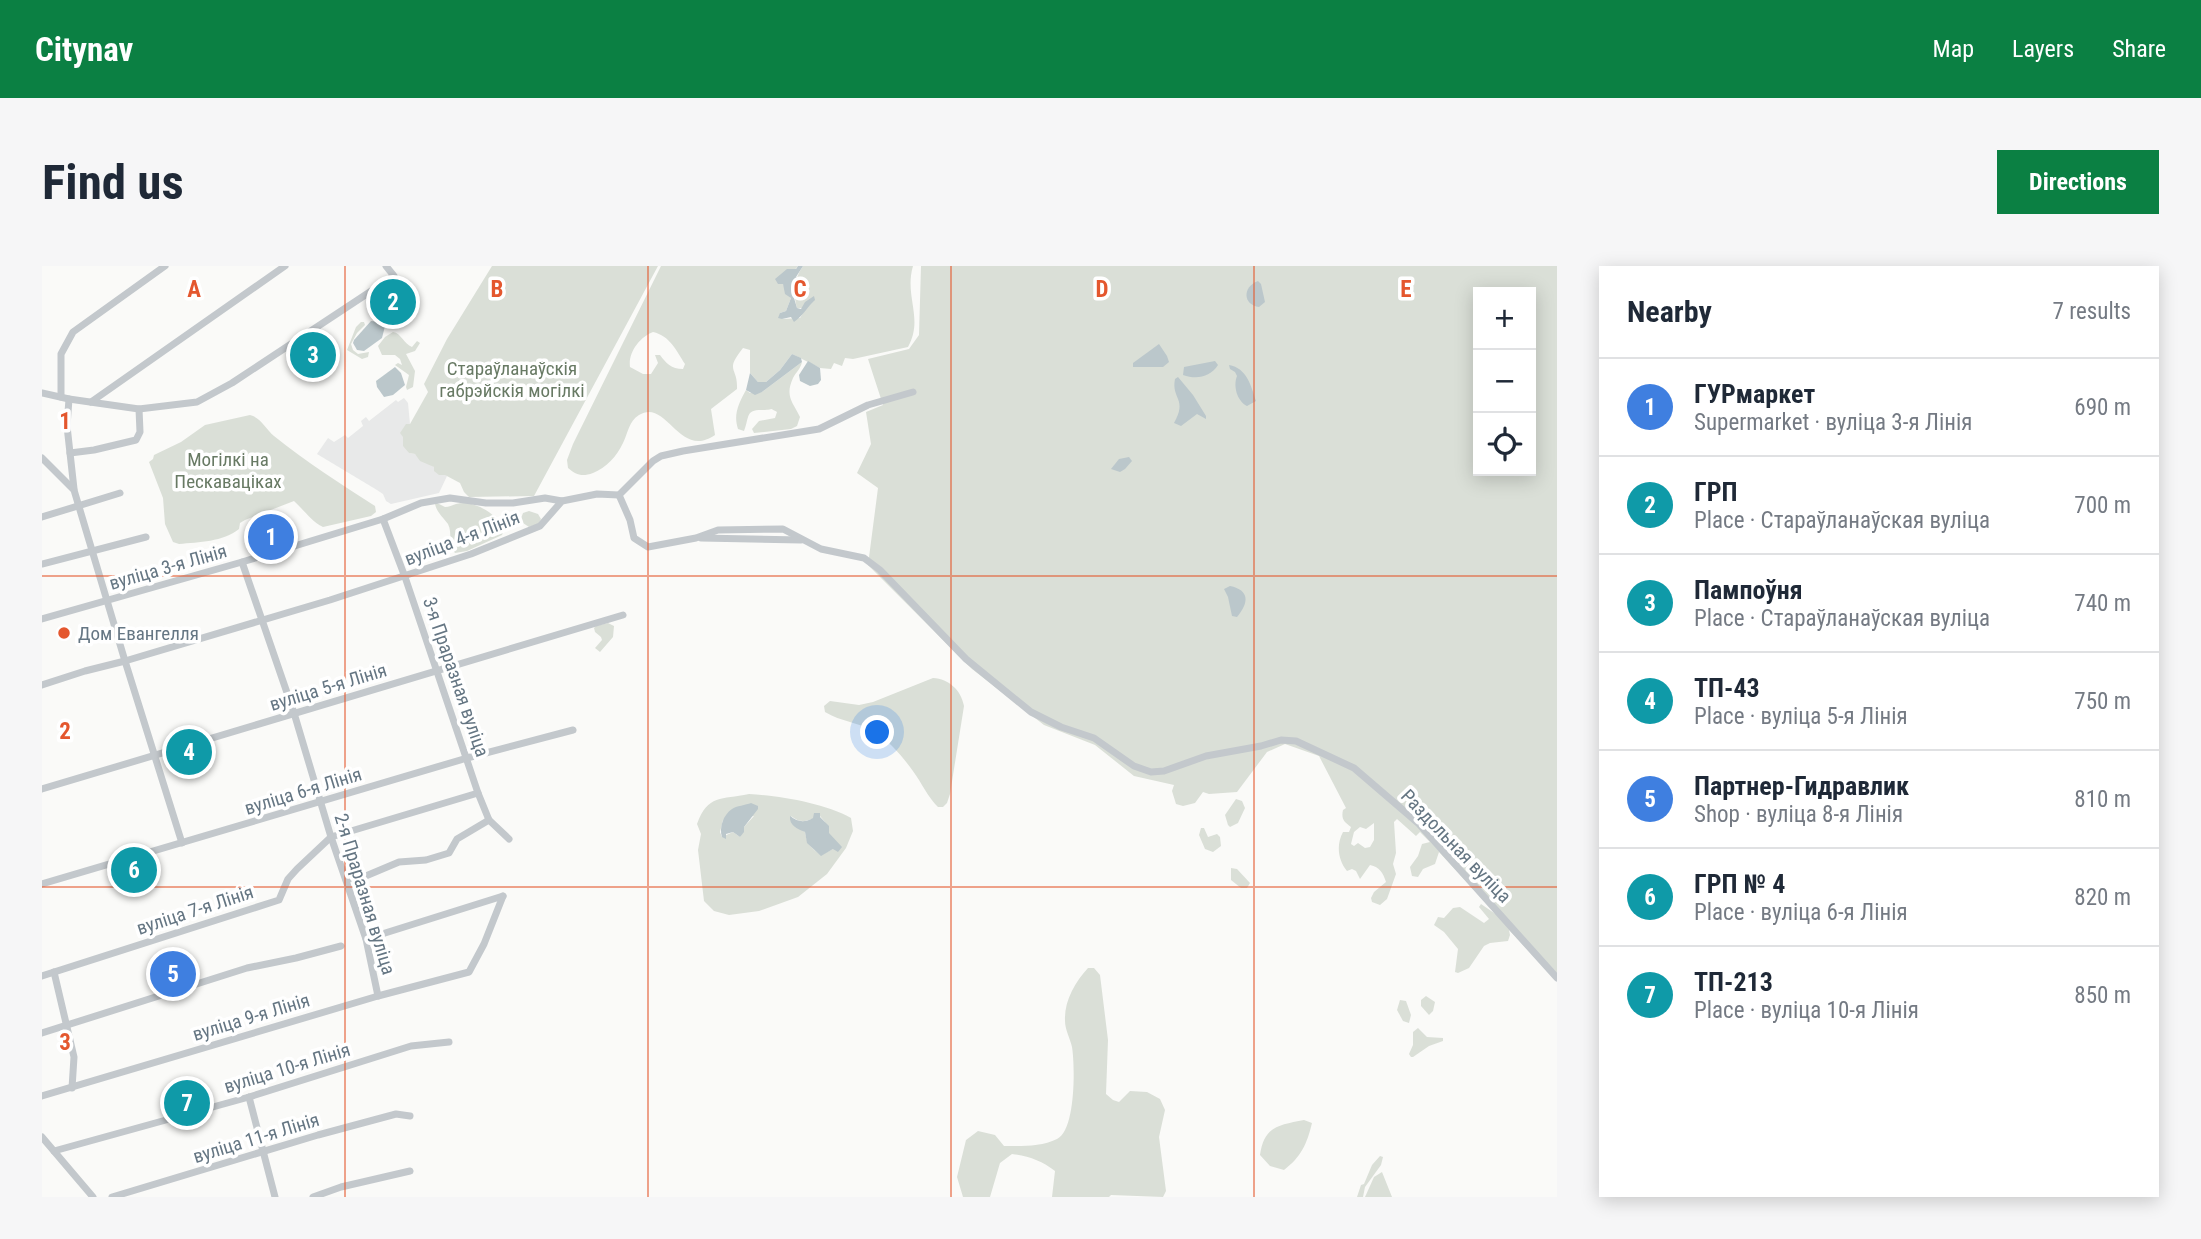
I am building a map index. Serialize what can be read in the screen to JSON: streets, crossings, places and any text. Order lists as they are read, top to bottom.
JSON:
{
  "streets": {
    "street": [
      "вуліца 4-я Лінія",
      "вуліца 3-я Лінія",
      "3-я Праразная вуліца",
      "вуліца 5-я Лінія",
      "вуліца 6-я Лінія",
      "Раздольная вуліца",
      "2-я Праразная вуліца",
      "вуліца 7-я Лінія",
      "вуліца 9-я Лінія",
      "вуліца 10-я Лінія",
      "вуліца 11-я Лінія"
    ]
  },
  "crossings": [
    ["вуліца 4-я Лінія", "вуліца 3-я Лінія"],
    ["вуліца 4-я Лінія", "3-я Праразная вуліца"],
    ["вуліца 4-я Лінія", "2-я Праразная вуліца"],
    ["вуліца 3-я Лінія", "3-я Праразная вуліца"],
    ["вуліца 3-я Лінія", "2-я Праразная вуліца"],
    ["3-я Праразная вуліца", "вуліца 5-я Лінія"],
    ["3-я Праразная вуліца", "вуліца 6-я Лінія"],
    ["вуліца 5-я Лінія", "2-я Праразная вуліца"],
    ["вуліца 6-я Лінія", "2-я Праразная вуліца"],
    ["2-я Праразная вуліца", "вуліца 7-я Лінія"],
    ["2-я Праразная вуліца", "вуліца 9-я Лінія"]
  ],
  "parks": ["Стараўланаўскія габрэйскія могілкі", "Могілкі на Пескаваціках"],
  "places": ["Дом Евангелля"],
  "page": {
    "header": "Citynav",
    "nav": ["Map", "Layers", "Share"],
    "buttons": "Directions",
    "title": "Find us",
    "heading": ["Nearby", "7 results"],
    "pins": [
      "2",
      "3",
      "1",
      "4",
      "6",
      "5",
      "7"
    ],
    "map_buttons": ["+", "−"],
    "list": [
      {
        "mark": "1",
        "name": "ГУРмаркет",
        "note": "Supermarket · вуліца 3-я Лінія",
        "value": "690 m"
      },
      {
        "mark": "2",
        "name": "ГРП",
        "note": "Place · Стараўланаўская вуліца",
        "value": "700 m"
      },
      {
        "mark": "3",
        "name": "Пампоўня",
        "note": "Place · Стараўланаўская вуліца",
        "value": "740 m"
      },
      {
        "mark": "4",
        "name": "ТП-43",
        "note": "Place · вуліца 5-я Лінія",
        "value": "750 m"
      },
      {
        "mark": "5",
        "name": "Партнер-Гидравлик",
        "note": "Shop · вуліца 8-я Лінія",
        "value": "810 m"
      },
      {
        "mark": "6",
        "name": "ГРП № 4",
        "note": "Place · вуліца 6-я Лінія",
        "value": "820 m"
      },
      {
        "mark": "7",
        "name": "ТП-213",
        "note": "Place · вуліца 10-я Лінія",
        "value": "850 m"
      }
    ]
  },
  "grid": {
    "columns": [
      "A",
      "B",
      "C",
      "D",
      "E"
    ],
    "rows": ["1", "2", "3"]
  }
}
